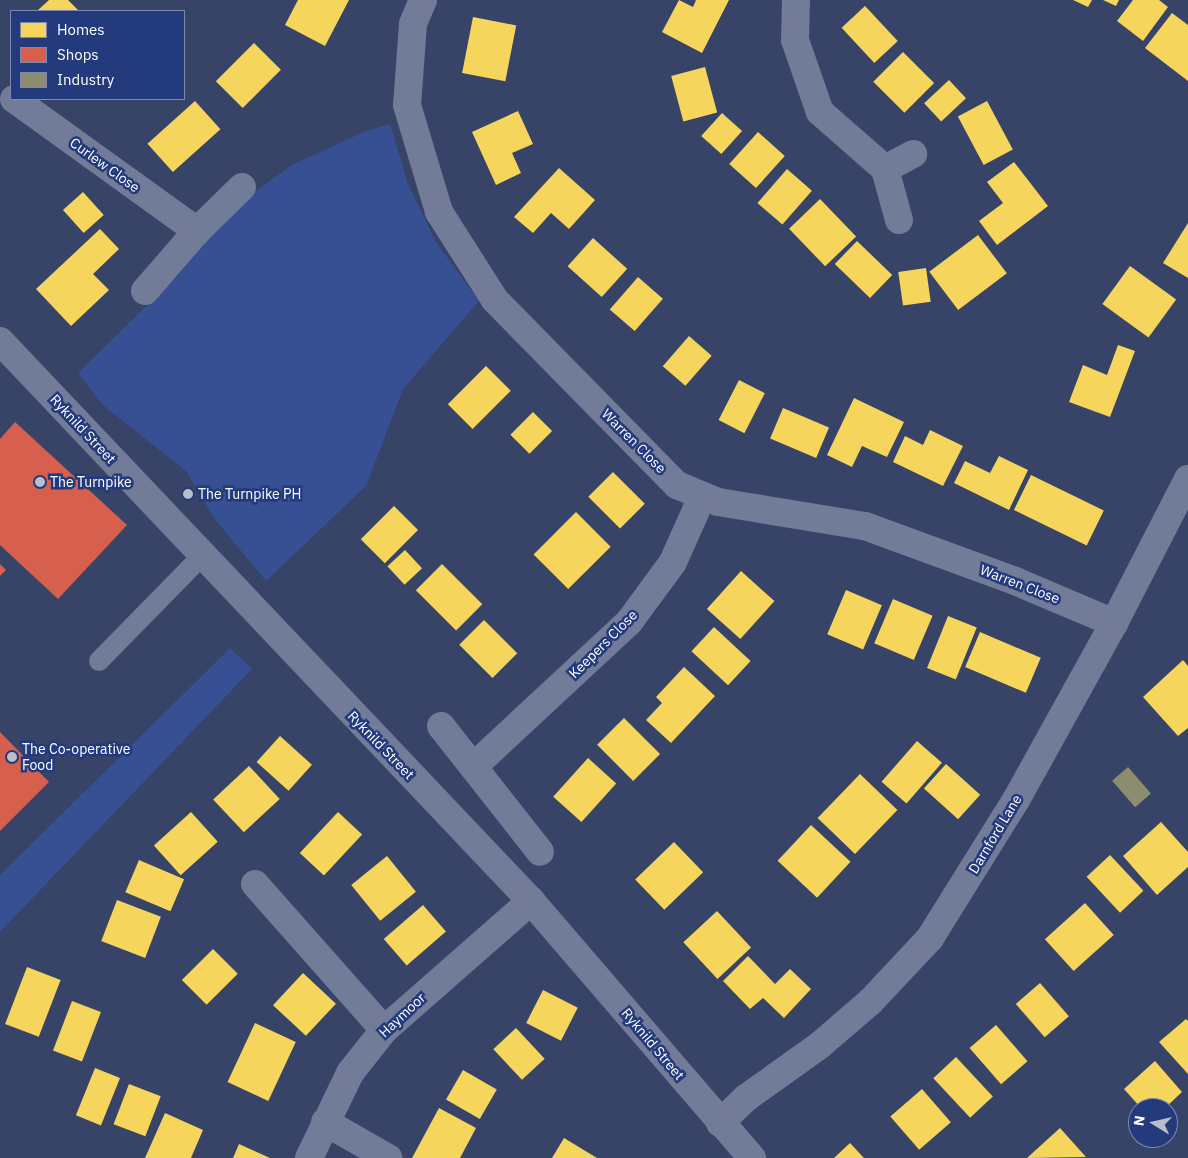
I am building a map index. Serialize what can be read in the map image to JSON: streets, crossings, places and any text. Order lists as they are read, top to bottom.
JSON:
{
  "streets": {
    "street": [
      "Curlew Close",
      "Ryknild Street",
      "Warren Close",
      "Keepers Close",
      "Darnford Lane",
      "Haymoor"
    ]
  },
  "crossings": [
    ["Ryknild Street", "Darnford Lane"],
    ["Ryknild Street", "Haymoor"],
    ["Warren Close", "Keepers Close"],
    ["Warren Close", "Darnford Lane"]
  ],
  "places": ["The Turnpike", "The Turnpike PH", "The Co-operative Food"],
  "legend": ["Homes", "Shops", "Industry"],
  "north": "left"
}
